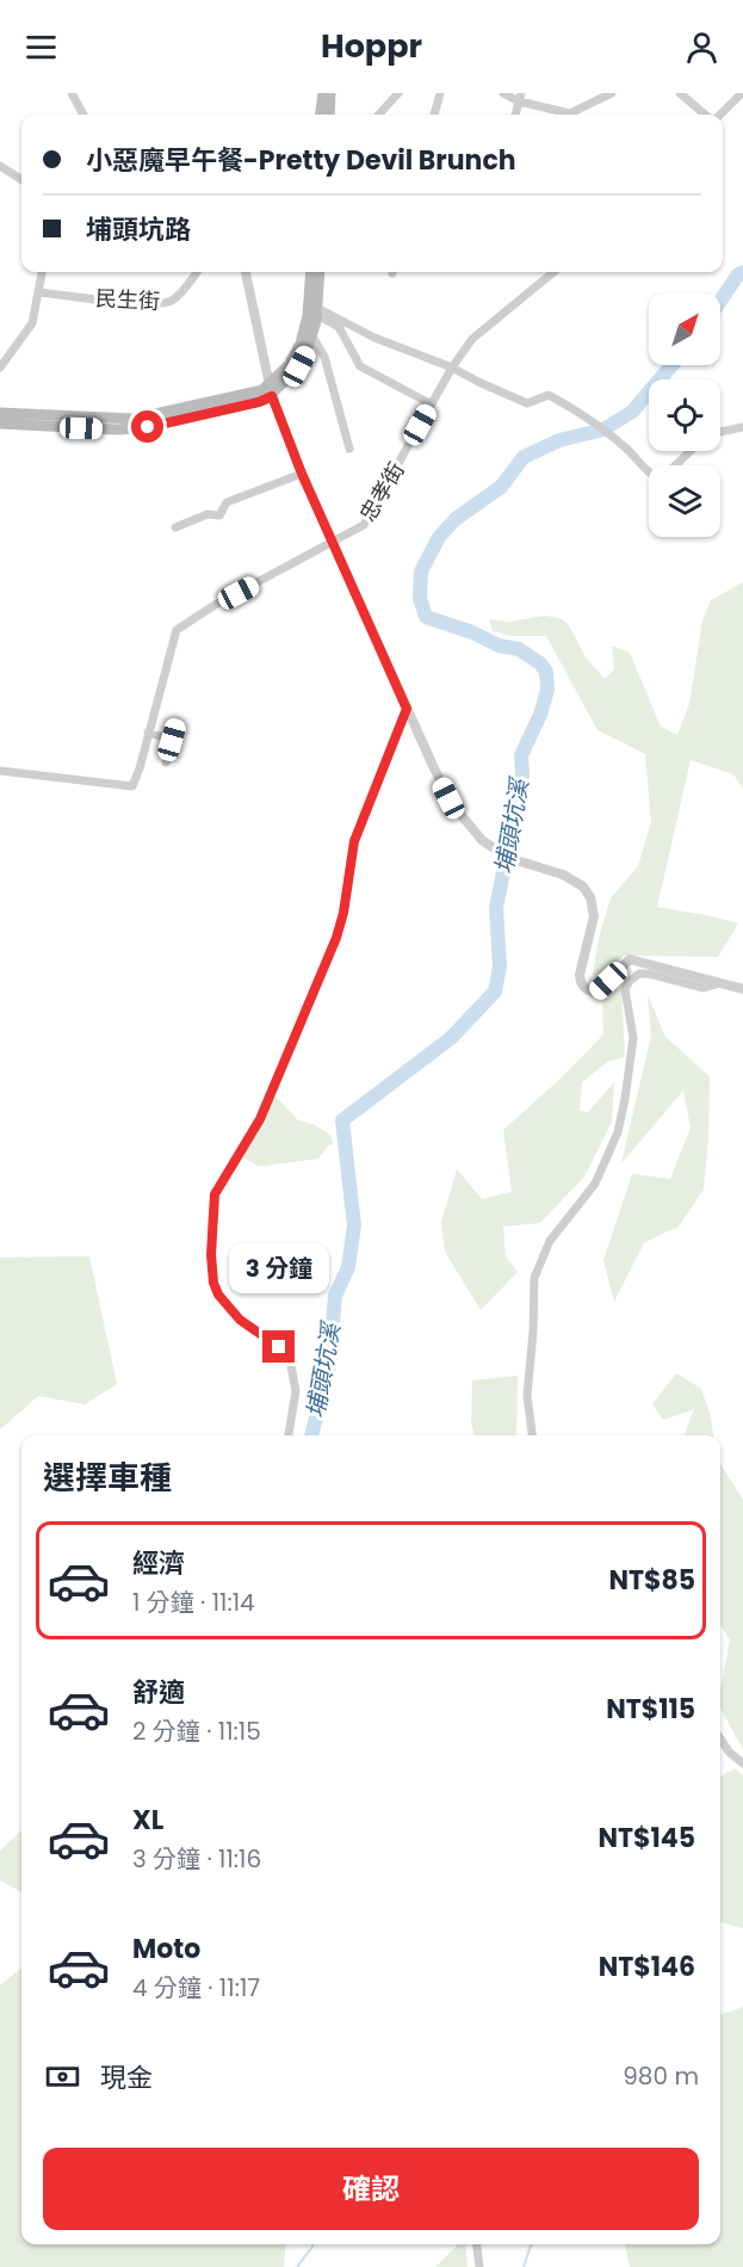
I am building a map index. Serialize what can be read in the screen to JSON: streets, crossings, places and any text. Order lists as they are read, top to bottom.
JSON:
{
  "streets": {
    "street": ["民生街", "忠孝街"]
  },
  "water": ["埔頭坑溪"],
  "north": "top right",
  "page": {
    "header": "Hoppr",
    "banner": ["小惡魔早午餐-Pretty Devil Brunch", "埔頭坑路"],
    "bubble": "3 分鐘",
    "heading": "選擇車種",
    "list": [
      {
        "name": "經濟",
        "note": "1 分鐘 · 11:14",
        "value": "NT$85"
      },
      {
        "name": "舒適",
        "note": "2 分鐘 · 11:15",
        "value": "NT$115"
      },
      {
        "name": "XL",
        "note": "3 分鐘 · 11:16",
        "value": "NT$145"
      },
      {
        "name": "Moto",
        "note": "4 分鐘 · 11:17",
        "value": "NT$146"
      }
    ],
    "pay": ["現金", "980 m"],
    "buttons": "確認"
  }
}
